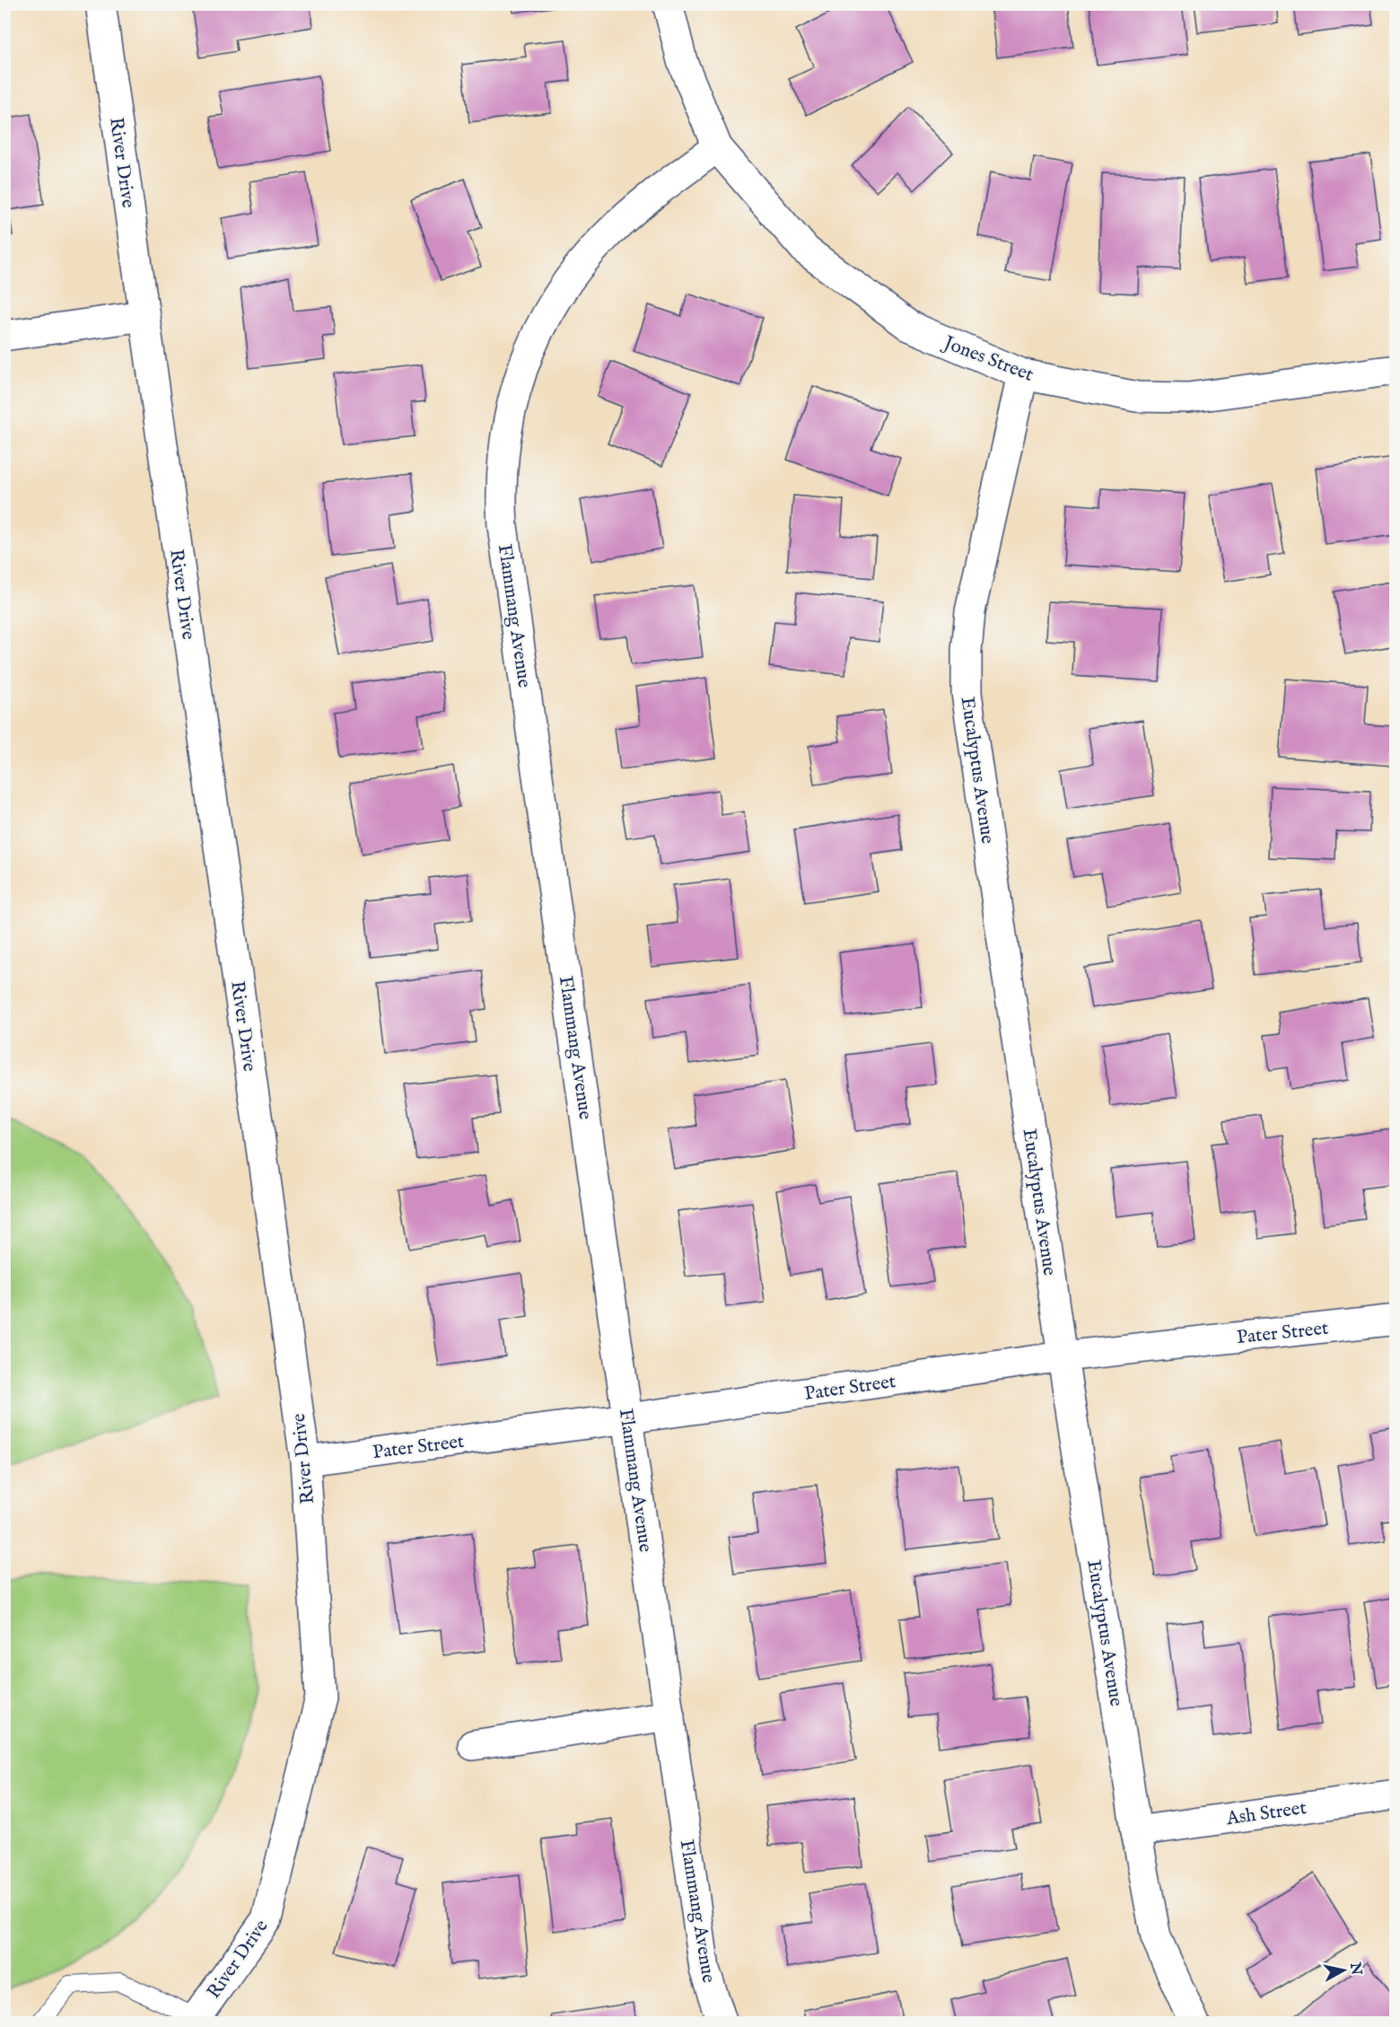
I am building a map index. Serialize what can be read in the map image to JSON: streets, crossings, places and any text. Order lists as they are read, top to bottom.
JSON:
{
  "streets": {
    "street": [
      "River Drive",
      "Jones Street",
      "Flammang Avenue",
      "Eucalyptus Avenue",
      "Pater Street",
      "Ash Street"
    ]
  },
  "crossings": [
    ["River Drive", "Pater Street"],
    ["Jones Street", "Flammang Avenue"],
    ["Jones Street", "Eucalyptus Avenue"],
    ["Flammang Avenue", "Pater Street"],
    ["Eucalyptus Avenue", "Pater Street"],
    ["Eucalyptus Avenue", "Ash Street"]
  ],
  "north": "right"
}
